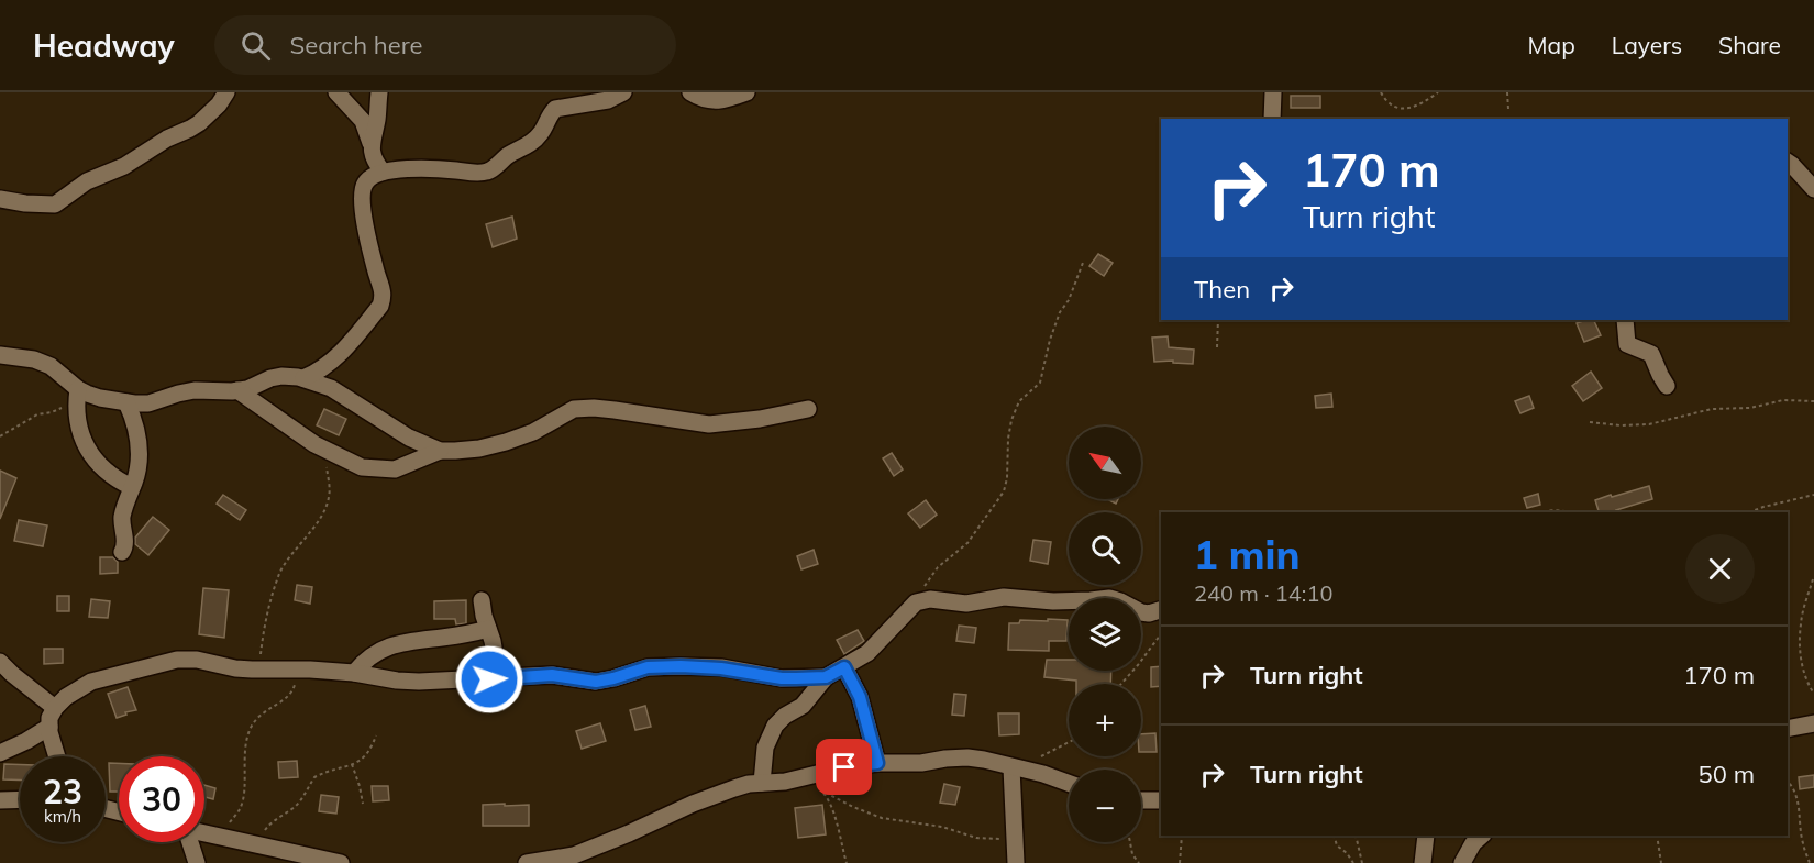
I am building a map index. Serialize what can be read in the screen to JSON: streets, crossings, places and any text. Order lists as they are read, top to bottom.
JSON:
{
  "north": "top left",
  "page": {
    "header": "Headway",
    "search": "Search here",
    "nav": ["Map", "Layers", "Share"],
    "turn": ["170 m", "Turn right"],
    "then": "Then",
    "map_buttons": ["+", "−"],
    "heading": ["1 min", "240 m · 14:10"],
    "list": [
      {
        "name": "Turn right",
        "value": "170 m"
      },
      {
        "name": "Turn right",
        "value": "50 m"
      }
    ],
    "speed": "23 km/h",
    "limit": "30"
  }
}
